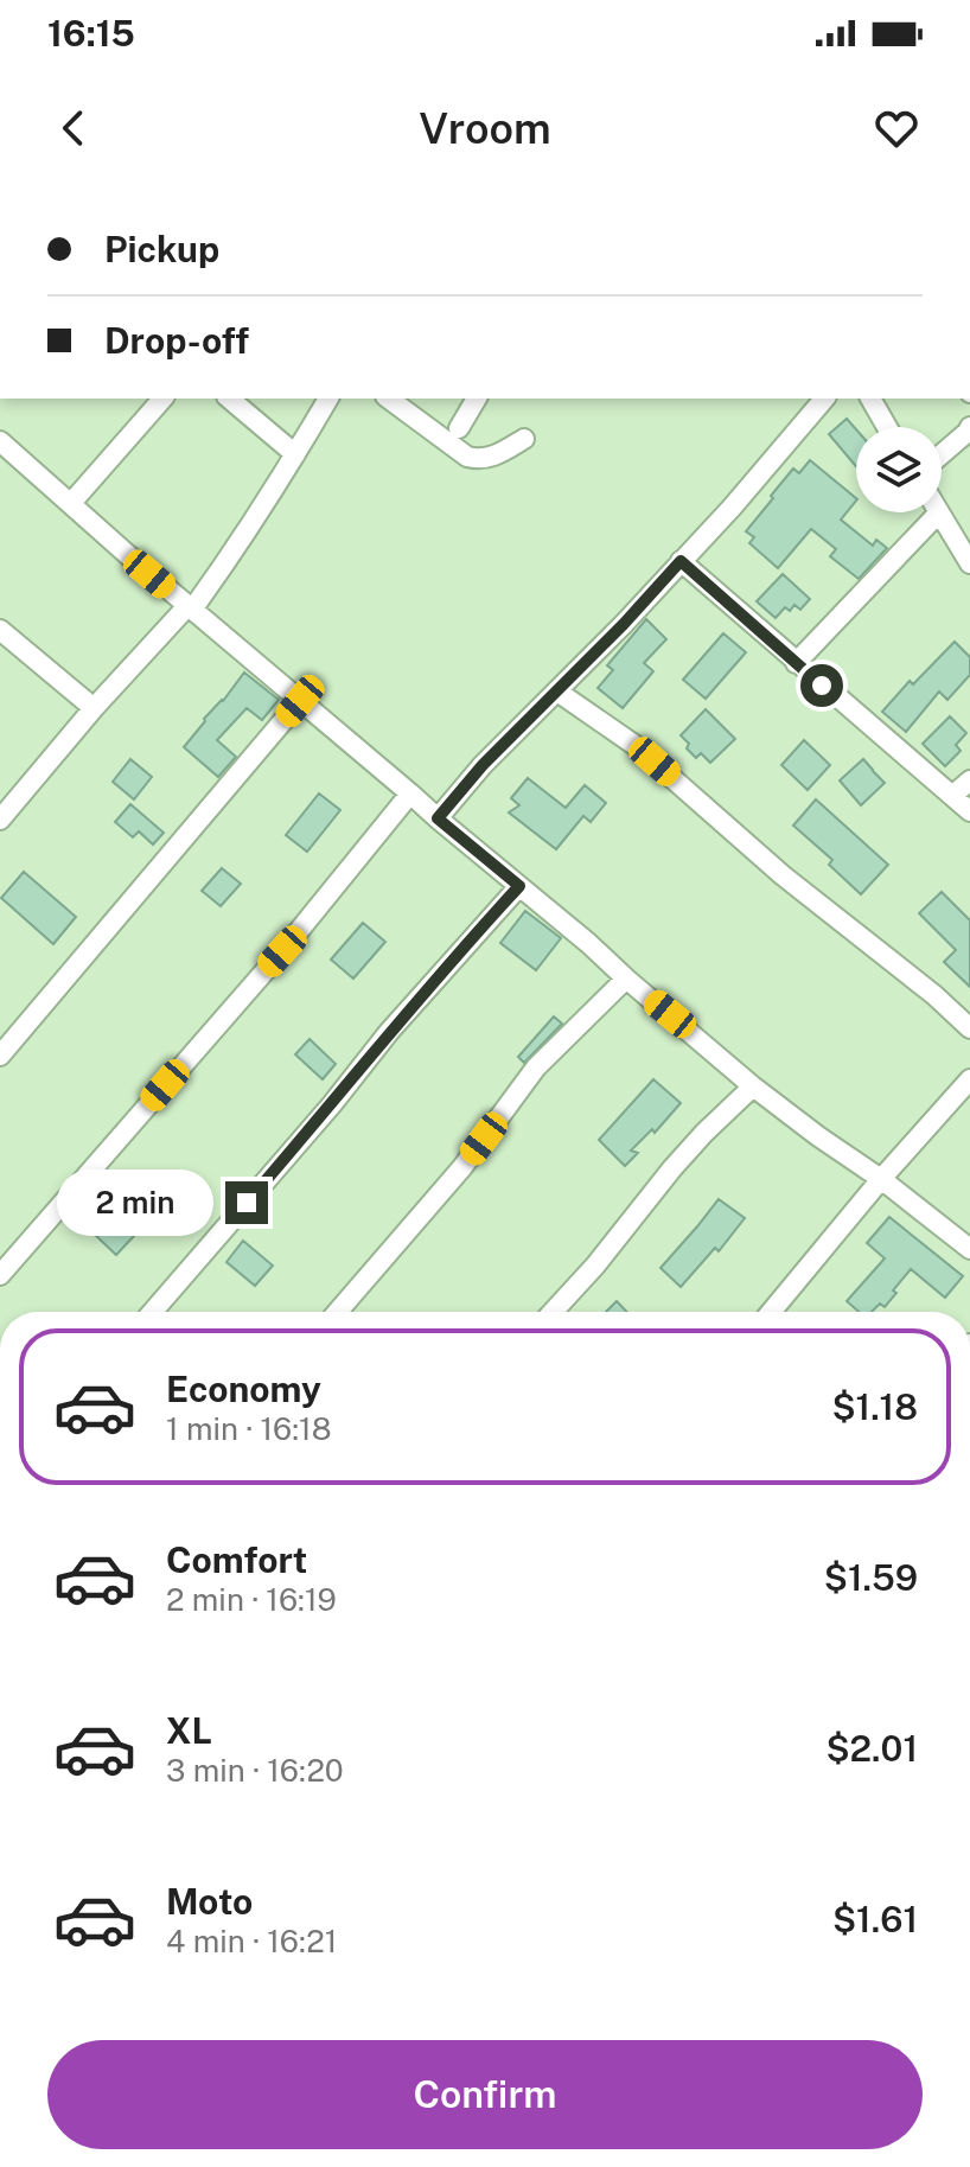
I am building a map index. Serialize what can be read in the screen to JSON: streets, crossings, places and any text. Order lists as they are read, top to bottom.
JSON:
{
  "page": {
    "status": "16:15",
    "header": "Vroom",
    "banner": ["Pickup", "Drop-off"],
    "bubble": "2 min",
    "list": [
      {
        "name": "Economy",
        "note": "1 min · 16:18",
        "value": "$1.18"
      },
      {
        "name": "Comfort",
        "note": "2 min · 16:19",
        "value": "$1.59"
      },
      {
        "name": "XL",
        "note": "3 min · 16:20",
        "value": "$2.01"
      },
      {
        "name": "Moto",
        "note": "4 min · 16:21",
        "value": "$1.61"
      }
    ],
    "buttons": "Confirm"
  }
}
